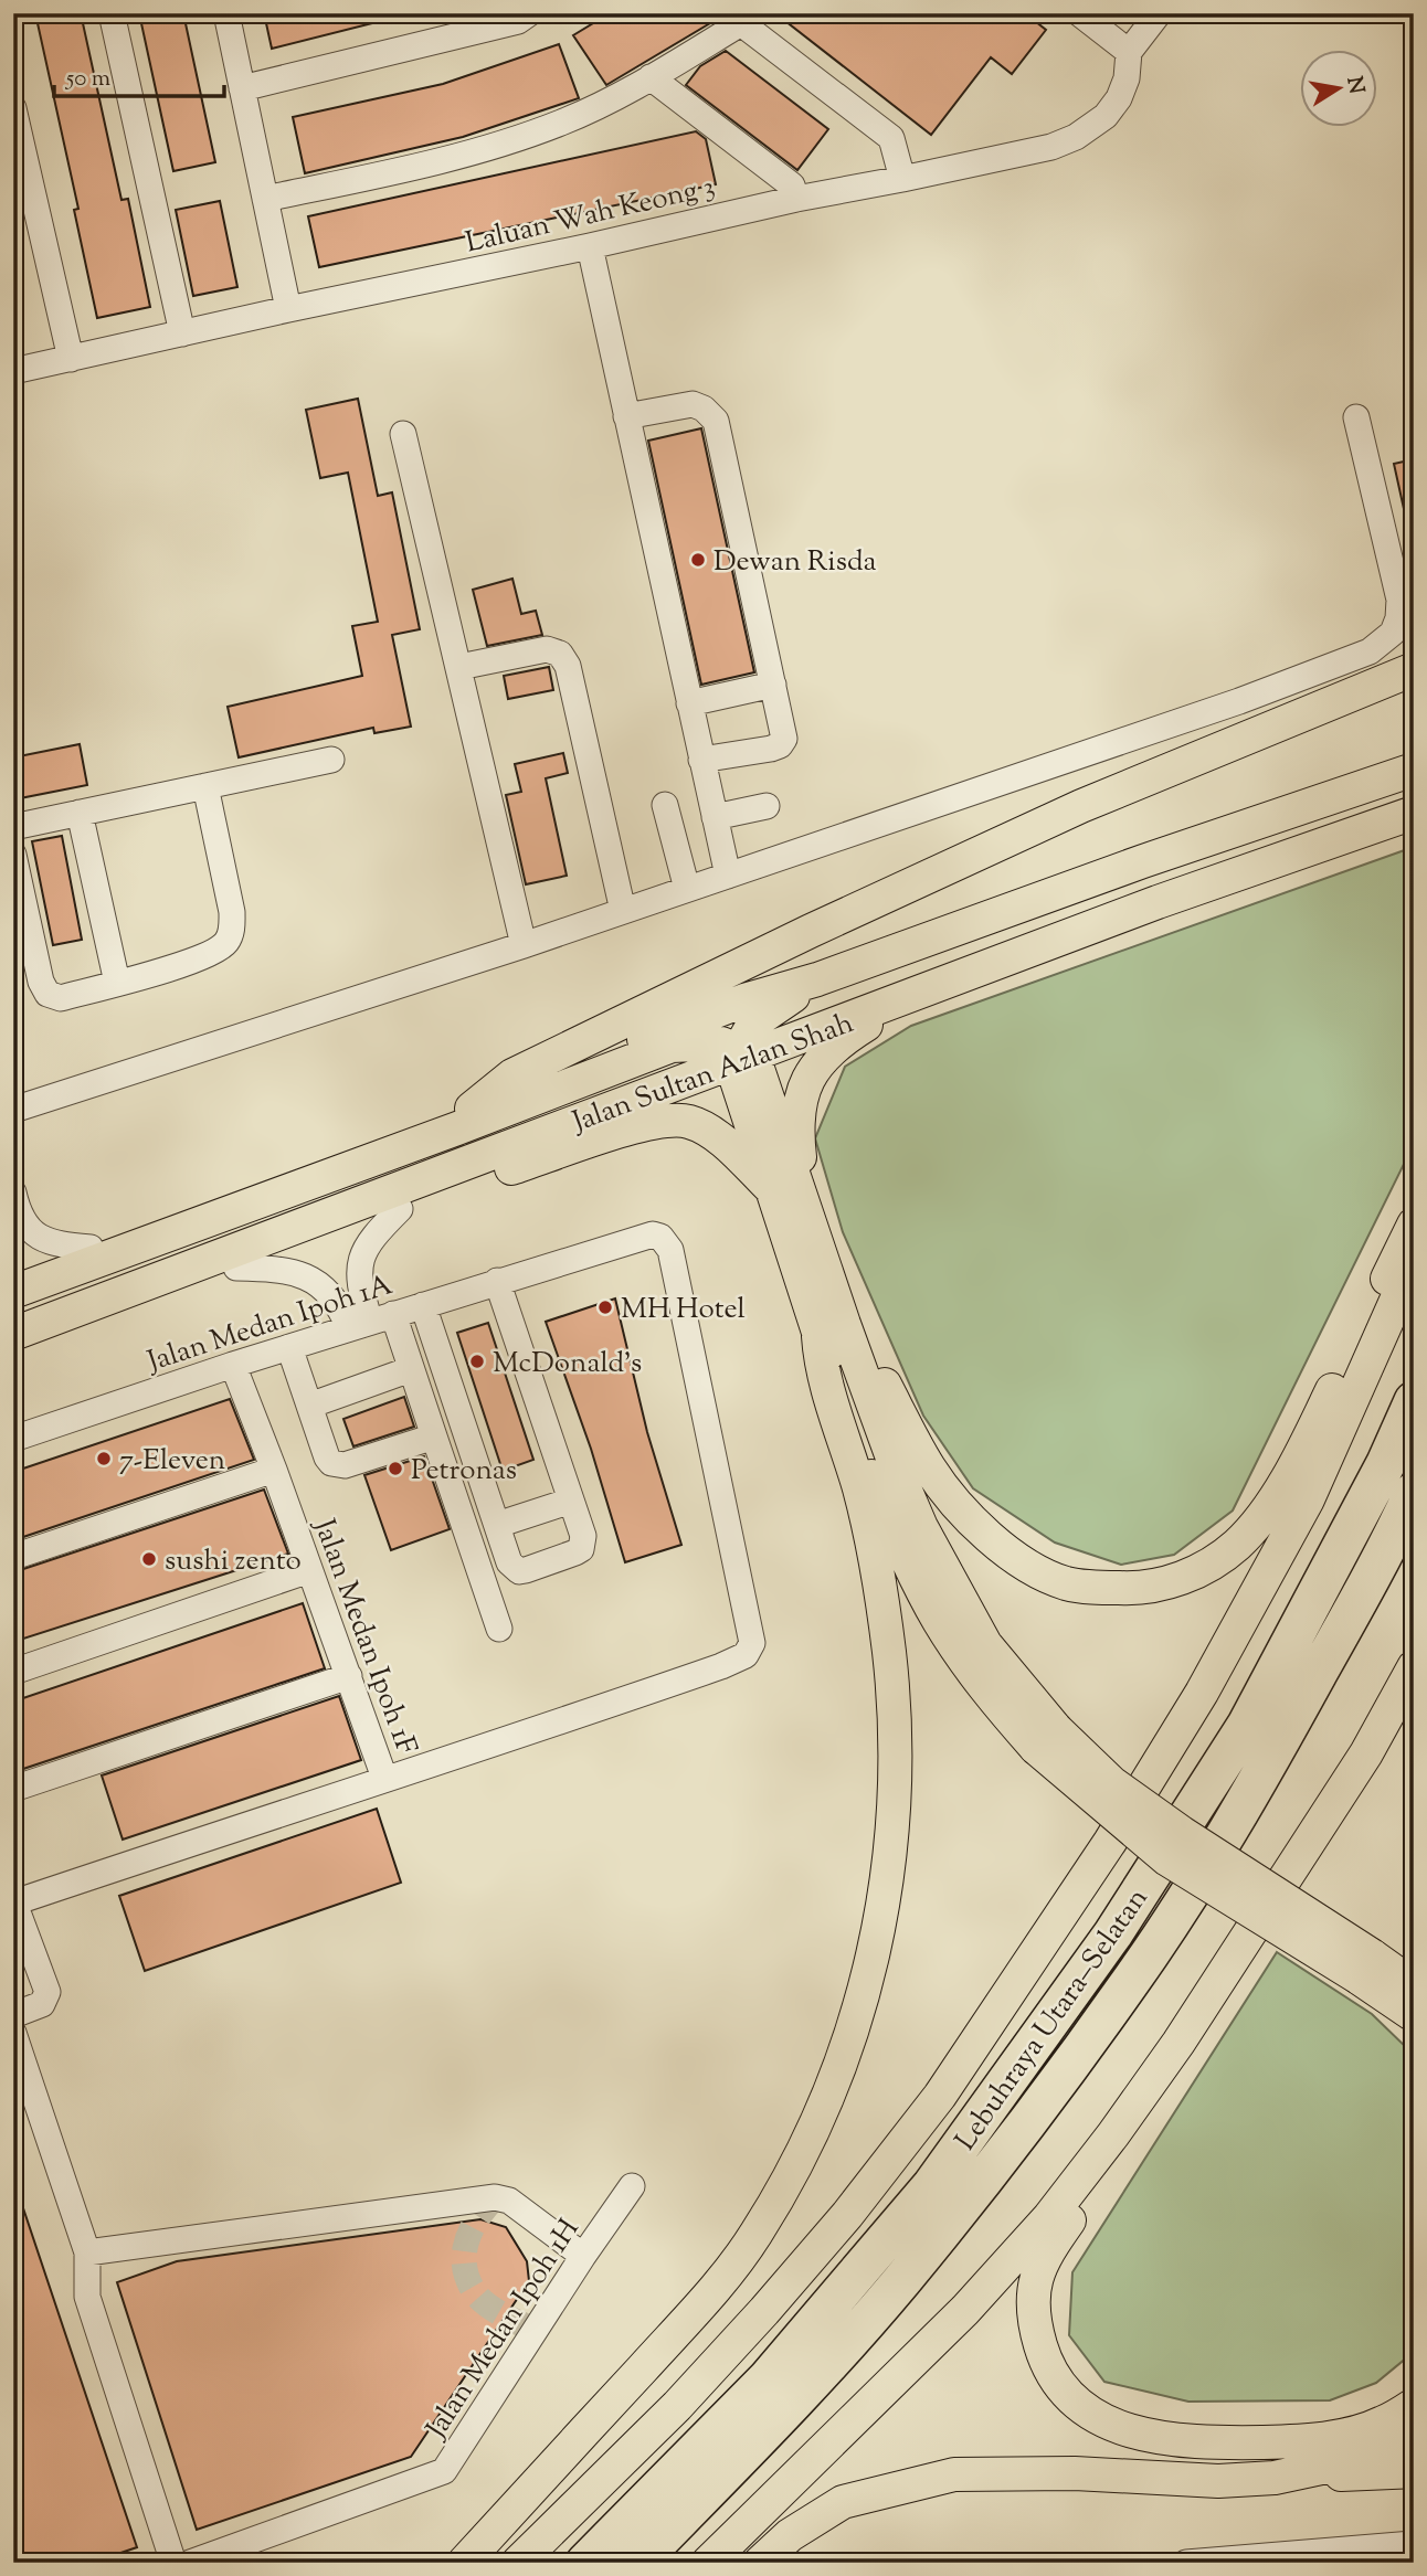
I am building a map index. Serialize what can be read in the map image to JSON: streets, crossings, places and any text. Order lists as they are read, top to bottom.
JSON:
{
  "streets": {
    "highway": ["Lebuhraya Utara–Selatan"],
    "main road": ["Jalan Sultan Azlan Shah"],
    "street": [
      "Laluan Wah Keong 3",
      "Jalan Medan Ipoh 1A",
      "Jalan Medan Ipoh 1F",
      "Jalan Medan Ipoh 1H"
    ]
  },
  "crossings": [
    ["Jalan Medan Ipoh 1A", "Jalan Medan Ipoh 1F"]
  ],
  "places": [
    "Dewan Risda",
    "MH Hotel",
    "McDonald's",
    "7-Eleven",
    "Petronas",
    "sushi zento"
  ],
  "scale_bar": "50 m",
  "north": "right"
}
